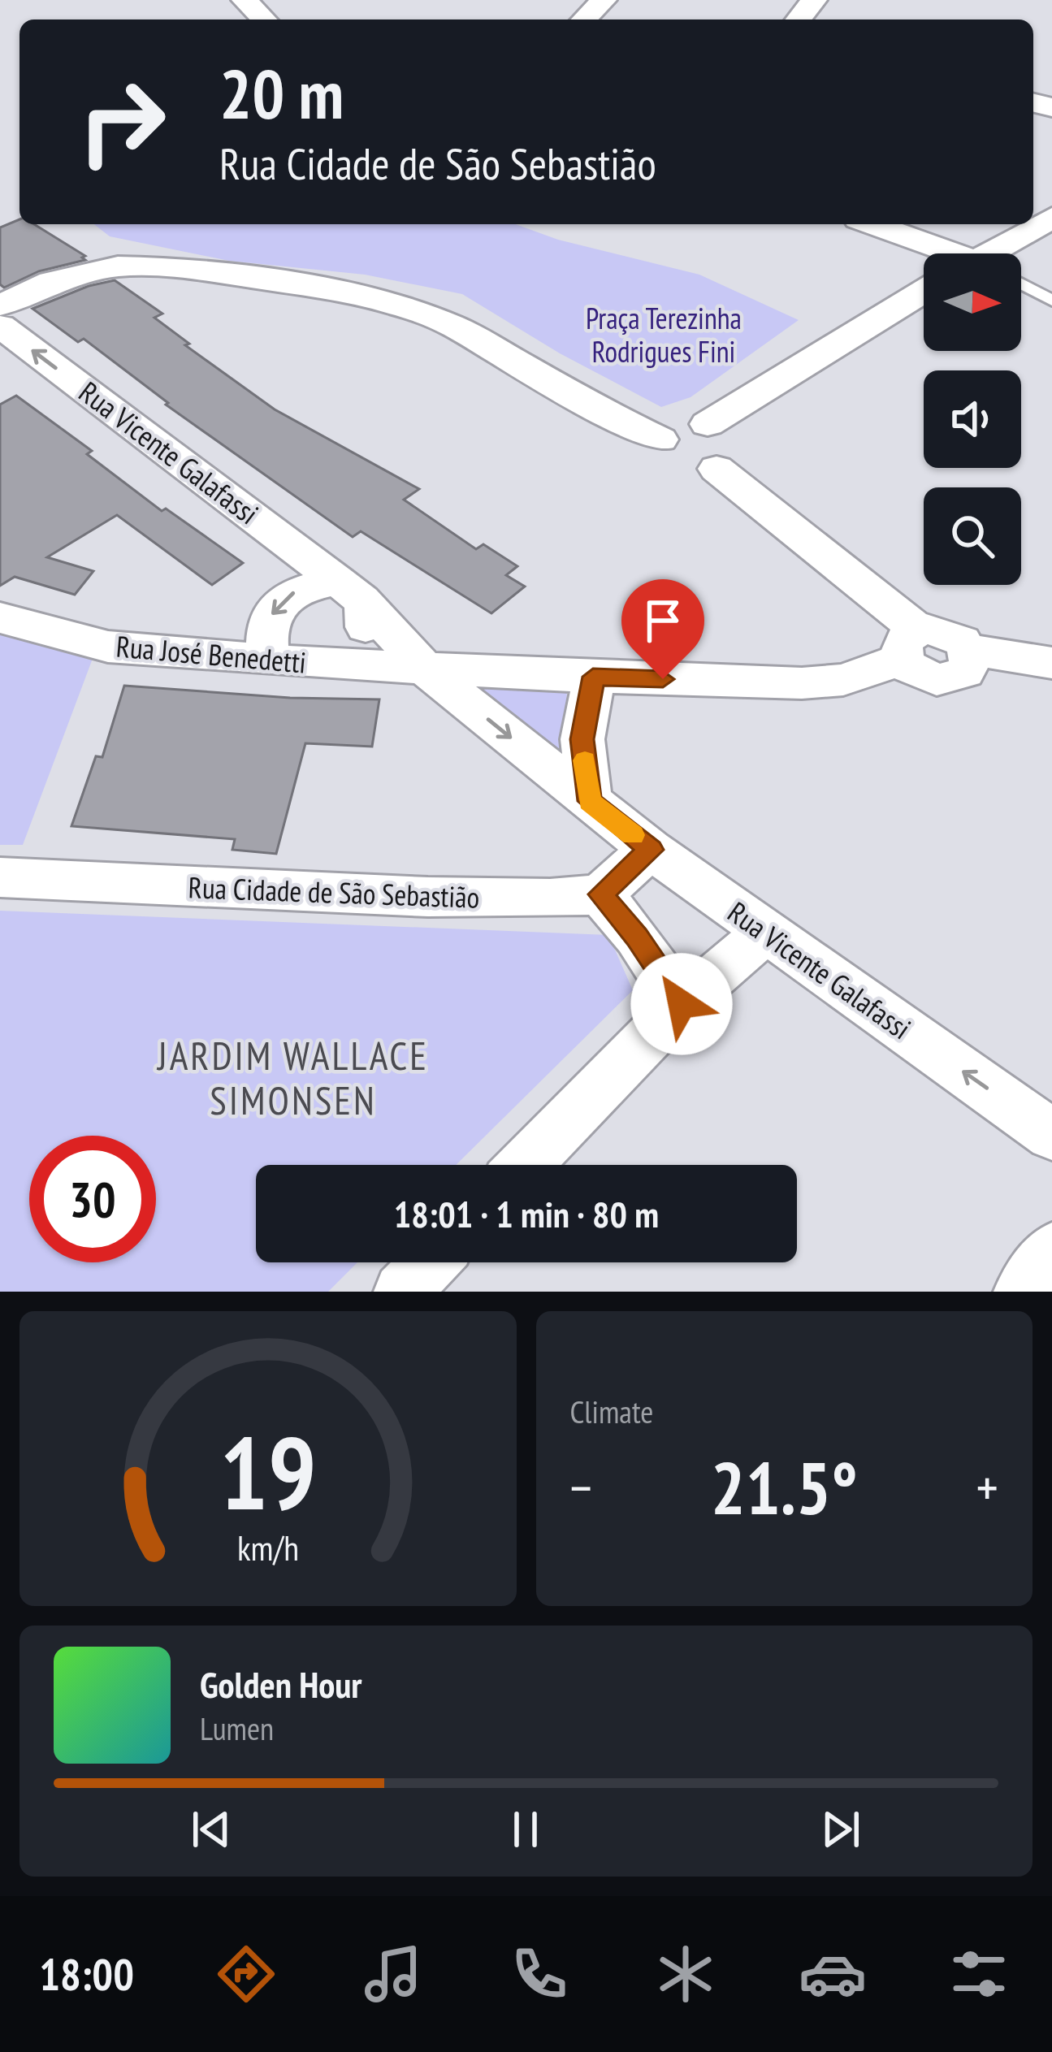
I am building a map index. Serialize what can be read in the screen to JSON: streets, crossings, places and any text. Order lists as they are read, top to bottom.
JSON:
{
  "streets": {
    "street": ["Rua Vicente Galafassi", "Rua José Benedetti", "Rua Cidade de São Sebastião"]
  },
  "crossings": [
    ["Rua Vicente Galafassi", "Rua José Benedetti"]
  ],
  "districts": ["JARDIM WALLACE SIMONSEN"],
  "parks": ["Praça Terezinha Rodrigues Fini"],
  "north": "right",
  "page": {
    "turn": ["20 m", "Rua Cidade de São Sebastião"],
    "limit": "30",
    "trip": "18:01 · 1 min · 80 m",
    "tile": "Climate",
    "heat": ["−", "21.5°", "+"],
    "song": ["Golden Hour", "Lumen"],
    "tabs": "18:00",
    "gauge": ["19", "km/h"]
  }
}
